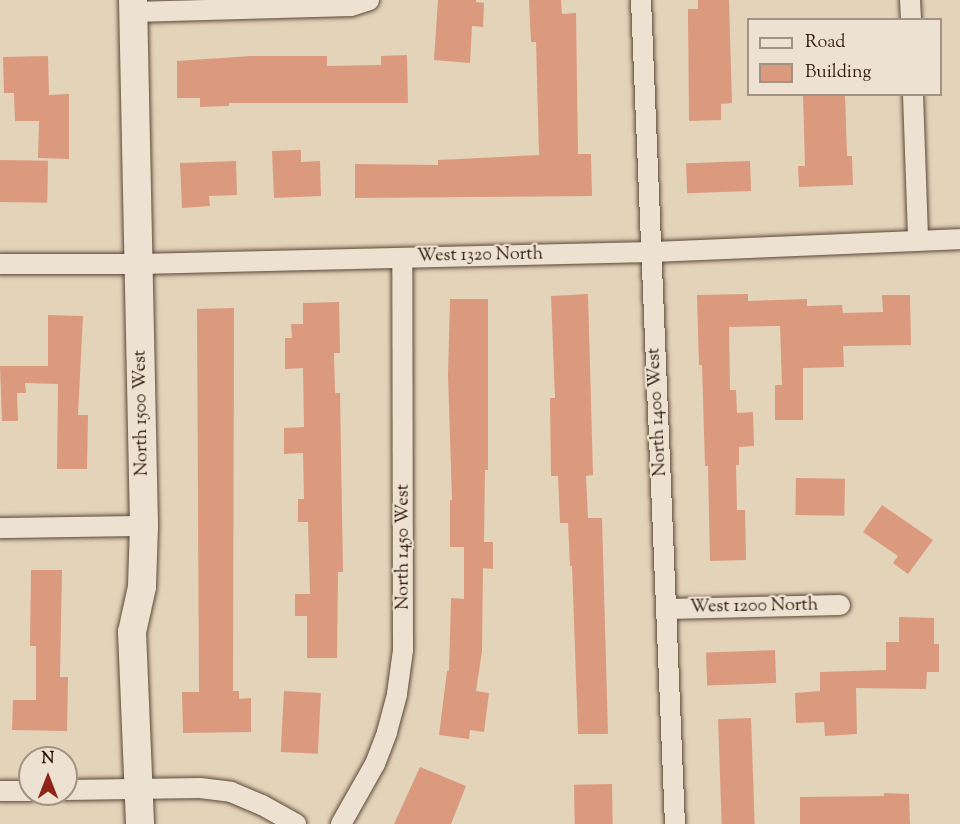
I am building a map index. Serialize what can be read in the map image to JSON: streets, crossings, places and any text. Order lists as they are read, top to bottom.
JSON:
{
  "streets": {
    "street": [
      "West 1320 North",
      "North 1400 West",
      "North 1500 West",
      "North 1450 West",
      "West 1200 North"
    ]
  },
  "crossings": [
    ["West 1320 North", "North 1400 West"],
    ["West 1320 North", "North 1500 West"],
    ["West 1320 North", "North 1450 West"],
    ["North 1400 West", "West 1200 North"]
  ],
  "legend": ["Road", "Building"],
  "north": "top"
}
